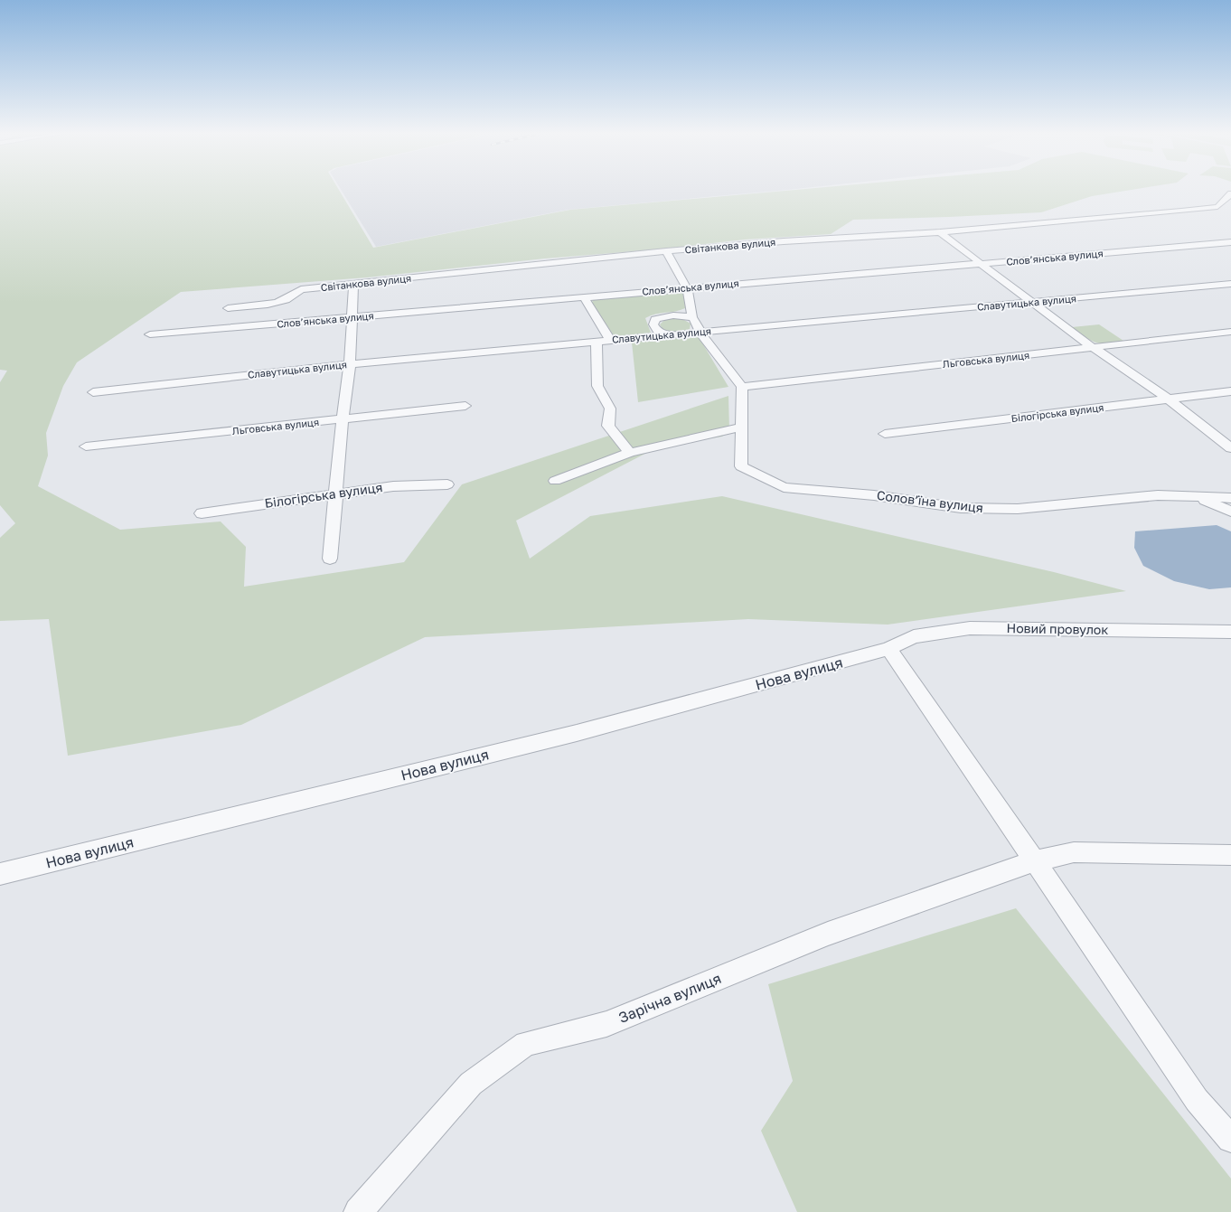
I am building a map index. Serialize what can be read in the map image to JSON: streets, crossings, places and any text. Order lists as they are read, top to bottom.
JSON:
{
  "streets": {
    "street": [
      "Світанкова вулиця",
      "Словʼянська вулиця",
      "Славутицька вулиця",
      "Льговська вулиця",
      "Білогірська вулиця",
      "Соловʼїна вулиця",
      "Новий провулок",
      "Нова вулиця",
      "Зарічна вулиця"
    ]
  },
  "crossings": [
    ["Новий провулок", "Нова вулиця"]
  ]
}
